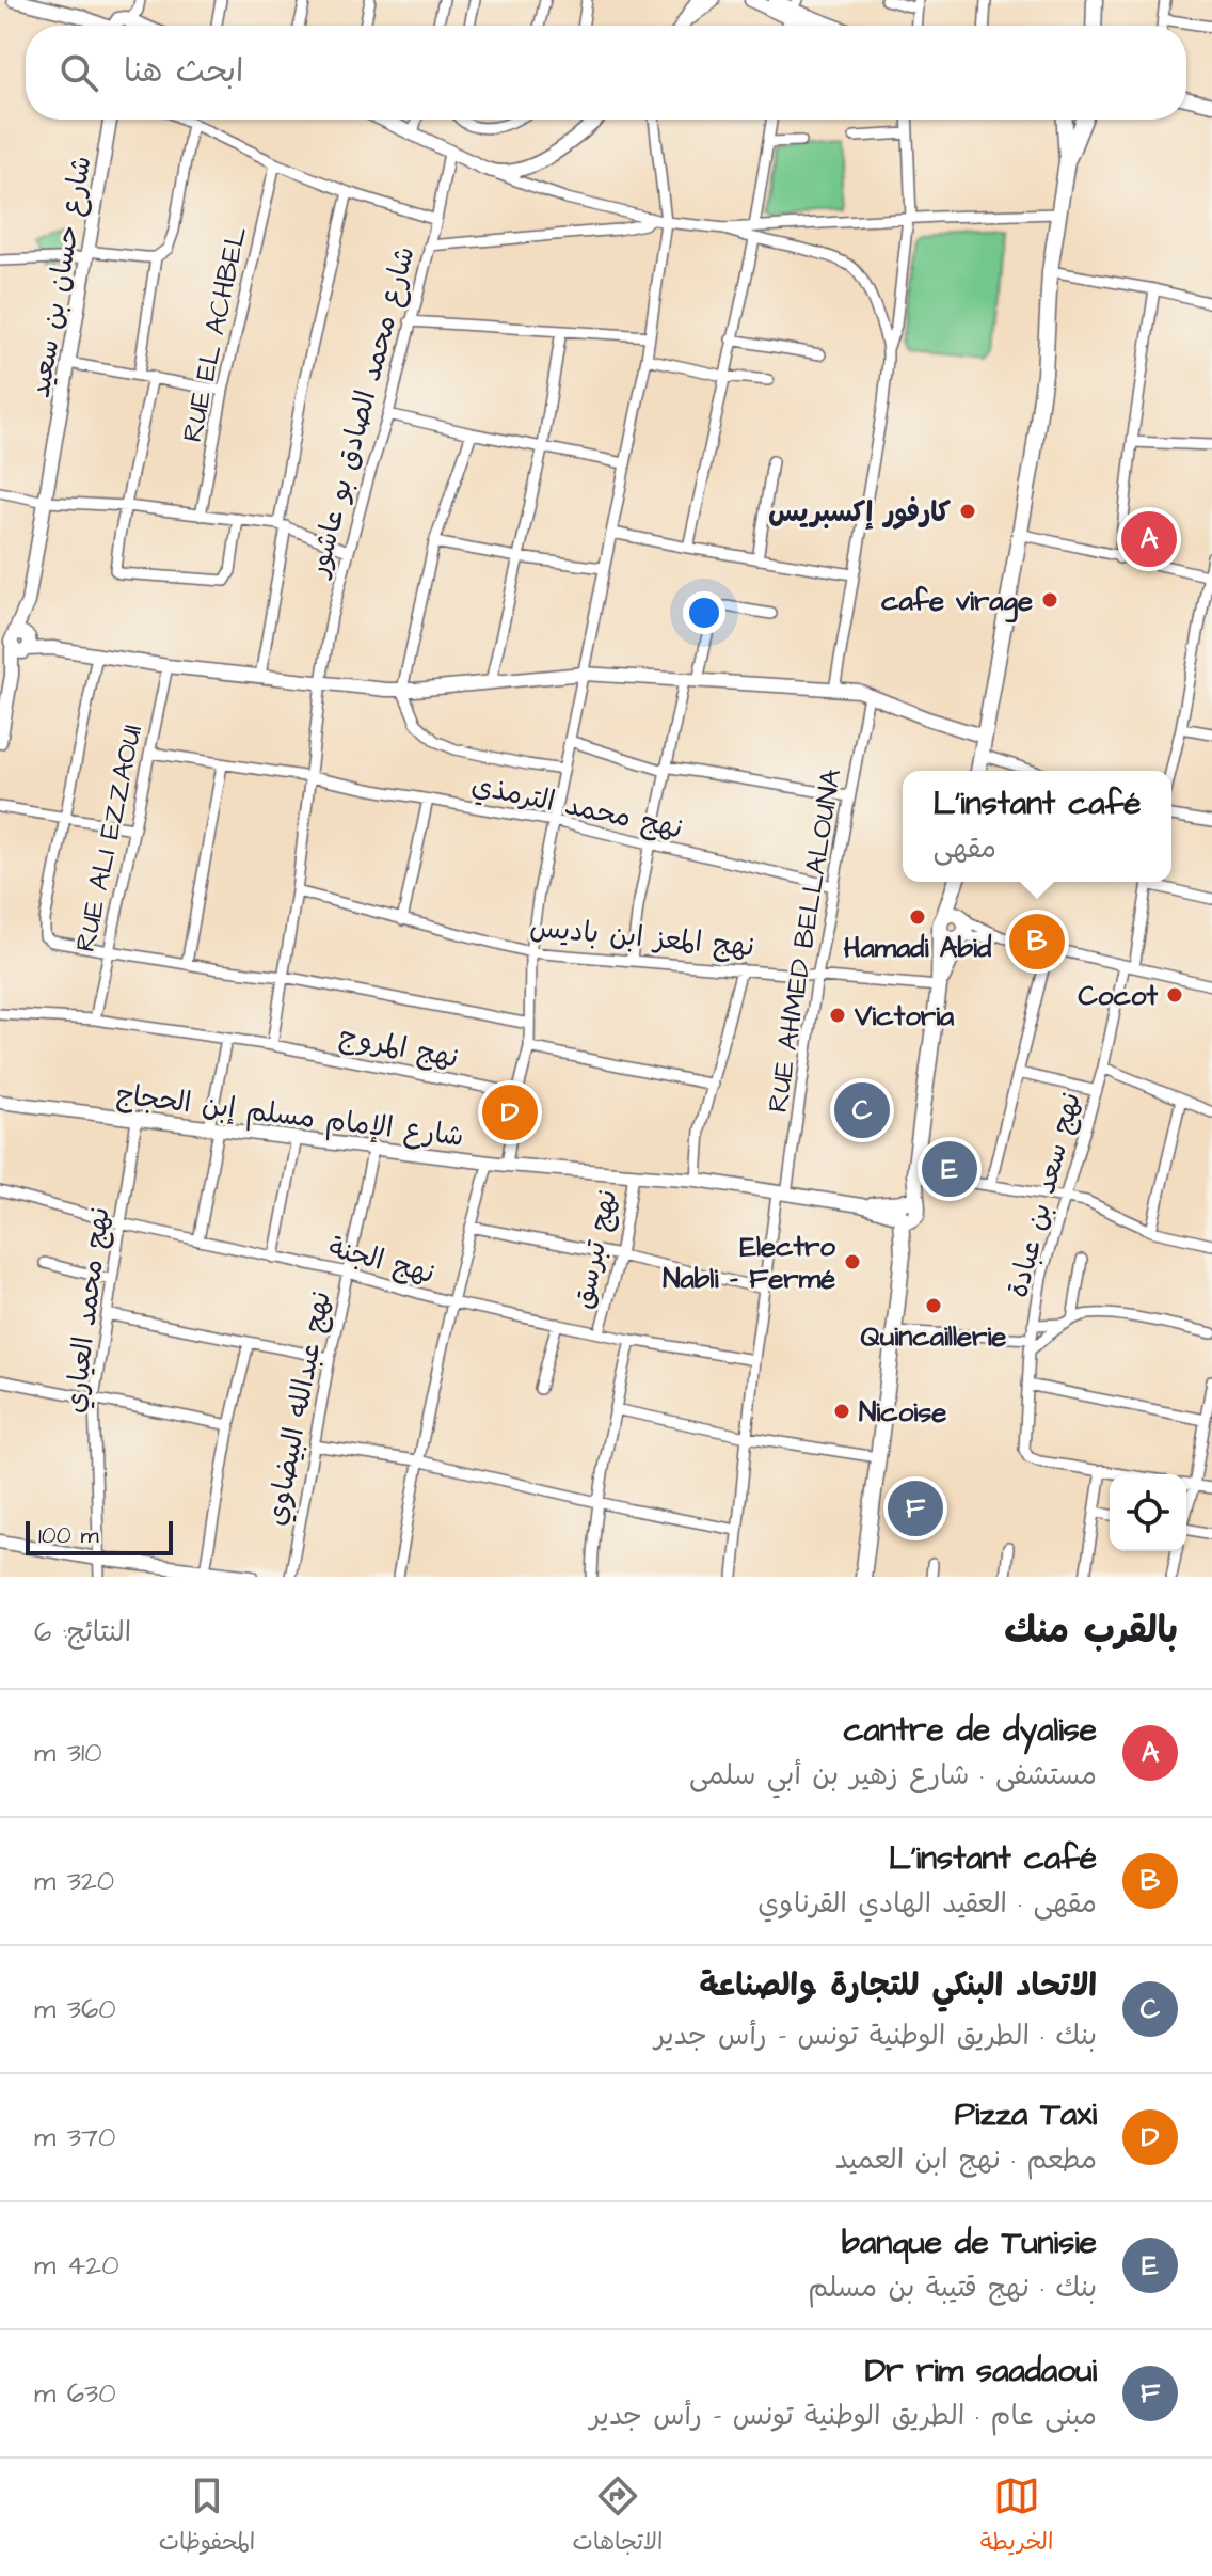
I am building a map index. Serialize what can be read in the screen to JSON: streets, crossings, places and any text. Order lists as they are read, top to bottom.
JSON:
{
  "streets": {
    "street": [
      "شارع حسان بن سعيد",
      "RUE EL ACHBEL",
      "شارع محمد الصادق بو عاشور",
      "نهج محمد الترمذي",
      "RUE ALI EZZAOUI",
      "نهج المعز ابن باديس",
      "RUE AHMED BELLALOUNA",
      "نهج المروج",
      "شارع اﻹمام مسلم إبن الحجاج",
      "نهج سعد بن عبادة",
      "نهج تبرسق",
      "نهج الجنة",
      "نهج محمد العياري",
      "نهج عبدالله البيضاوي"
    ]
  },
  "crossings": [
    ["شارع محمد الصادق بو عاشور", "نهج محمد الترمذي"],
    ["نهج محمد الترمذي", "RUE ALI EZZAOUI"],
    ["نهج محمد الترمذي", "RUE AHMED BELLALOUNA"],
    ["RUE ALI EZZAOUI", "نهج المروج"],
    ["نهج المعز ابن باديس", "RUE AHMED BELLALOUNA"],
    ["RUE AHMED BELLALOUNA", "شارع اﻹمام مسلم إبن الحجاج"],
    ["RUE AHMED BELLALOUNA", "نهج الجنة"],
    ["شارع اﻹمام مسلم إبن الحجاج", "نهج تبرسق"],
    ["شارع اﻹمام مسلم إبن الحجاج", "نهج محمد العياري"],
    ["شارع اﻹمام مسلم إبن الحجاج", "نهج عبدالله البيضاوي"],
    ["نهج تبرسق", "نهج الجنة"],
    ["نهج الجنة", "نهج محمد العياري"],
    ["نهج الجنة", "نهج عبدالله البيضاوي"]
  ],
  "places": [
    "كارفور إكسبريس",
    "cafe virage",
    "Hamadi Abid",
    "Cocot",
    "Victoria",
    "Electro Nabli - Fermé",
    "Quincaillerie",
    "Nicoise"
  ],
  "scale_bar": "100 m",
  "page": {
    "search": "ابحث هنا",
    "pins": [
      "A",
      "B",
      "C",
      "D",
      "E",
      "F"
    ],
    "popup": ["L'instant café", "مقهى"],
    "scale": "100 m",
    "heading": ["بالقرب منك", "النتائج: 6"],
    "list": [
      {
        "mark": "A",
        "name": "cantre de dyalise",
        "note": "مستشفى · شارع زهير بن أبي سلمى",
        "value": "310 m"
      },
      {
        "mark": "B",
        "name": "L'instant café",
        "note": "مقهى · العقيد الهادي القرناوي",
        "value": "320 m"
      },
      {
        "mark": "C",
        "name": "الاتحاد البنكي للتجارة والصناعة",
        "note": "بنك · الطريق الوطنية تونس - رأس جدير",
        "value": "360 m"
      },
      {
        "mark": "D",
        "name": "Pizza Taxi",
        "note": "مطعم · نهج ابن العميد",
        "value": "370 m"
      },
      {
        "mark": "E",
        "name": "banque de Tunisie",
        "note": "بنك · نهج قتيبة بن مسلم",
        "value": "420 m"
      },
      {
        "mark": "F",
        "name": "Dr rim saadaoui",
        "note": "مبنى عام · الطريق الوطنية تونس - رأس جدير",
        "value": "630 m"
      }
    ],
    "nav": ["الخريطة", "الاتجاهات", "المحفوظات"]
  }
}
